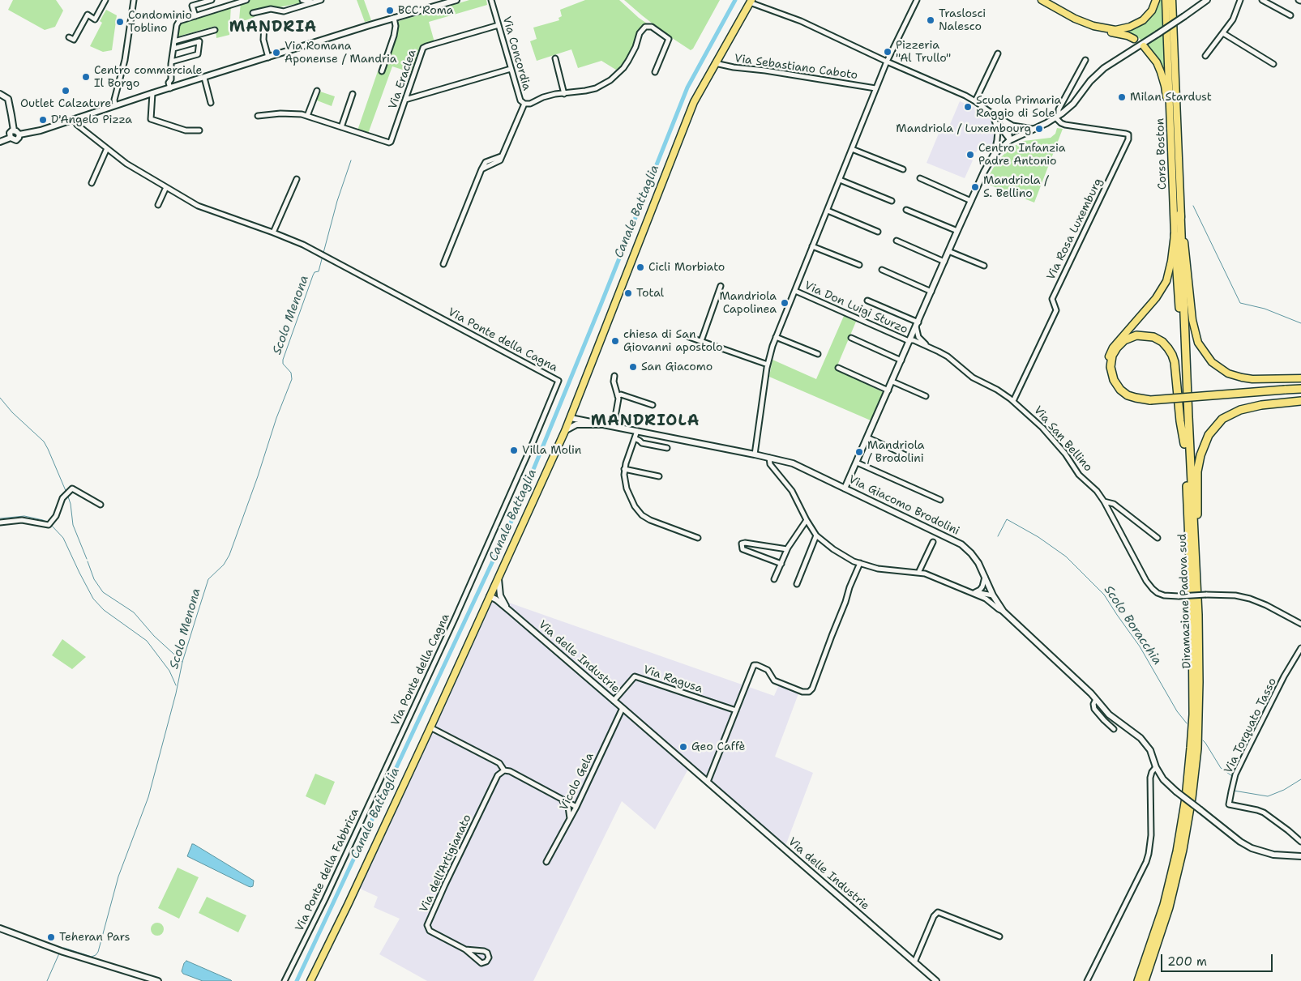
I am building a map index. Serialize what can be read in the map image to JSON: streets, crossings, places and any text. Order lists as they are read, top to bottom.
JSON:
{
  "streets": {
    "highway": ["Diramazione Padova sud"],
    "main road": ["Corso Boston"],
    "street": [
      "Via Concordia",
      "Via Sebastiano Caboto",
      "Via Eraclea",
      "Via Rosa Luxemburg",
      "Via Don Luigi Sturzo",
      "Via Ponte della Cagna",
      "Via San Bellino",
      "Via Giacomo Brodolini",
      "Via delle Industrie",
      "Via Ragusa",
      "Via Torquato Tasso",
      "Vicolo Gela",
      "Via dell'Artigianato",
      "Via Ponte della Fabbrica"
    ]
  },
  "crossings": [
    ["Via Concordia", "Via Eraclea"],
    ["Corso Boston", "Diramazione Padova sud"],
    ["Via Rosa Luxemburg", "Via San Bellino"],
    ["Via Don Luigi Sturzo", "Via San Bellino"],
    ["Via Ponte della Cagna", "Via Ponte della Fabbrica"],
    ["Via delle Industrie", "Via Ragusa"],
    ["Via delle Industrie", "Vicolo Gela"]
  ],
  "districts": ["MANDRIA", "MANDRIOLA"],
  "water": ["Canale Battaglia", "Scolo Menona", "Scolo Boracchia"],
  "places": [
    "BCC Roma",
    "Traslosci Nalesco",
    "Condominio Toblino",
    "Pizzeria \"Al Trullo\"",
    "Via Romana Aponense / Mandria",
    "Centro commerciale Il Borgo",
    "Outlet Calzature",
    "Milan Stardust",
    "Scuola Primaria Raggio di Sole",
    "D'Angelo Pizza",
    "Mandriola / Luxembourg",
    "Centro Infanzia Padre Antonio",
    "Mandriola / S. Bellino",
    "Cicli Morbiato",
    "Total",
    "Mandriola Capolinea",
    "chiesa di San Giovanni apostolo",
    "San Giacomo",
    "Villa Molin",
    "Mandriola / Brodolini",
    "Geo Caffè",
    "Teheran Pars"
  ],
  "scale_bar": "200 m"
}
